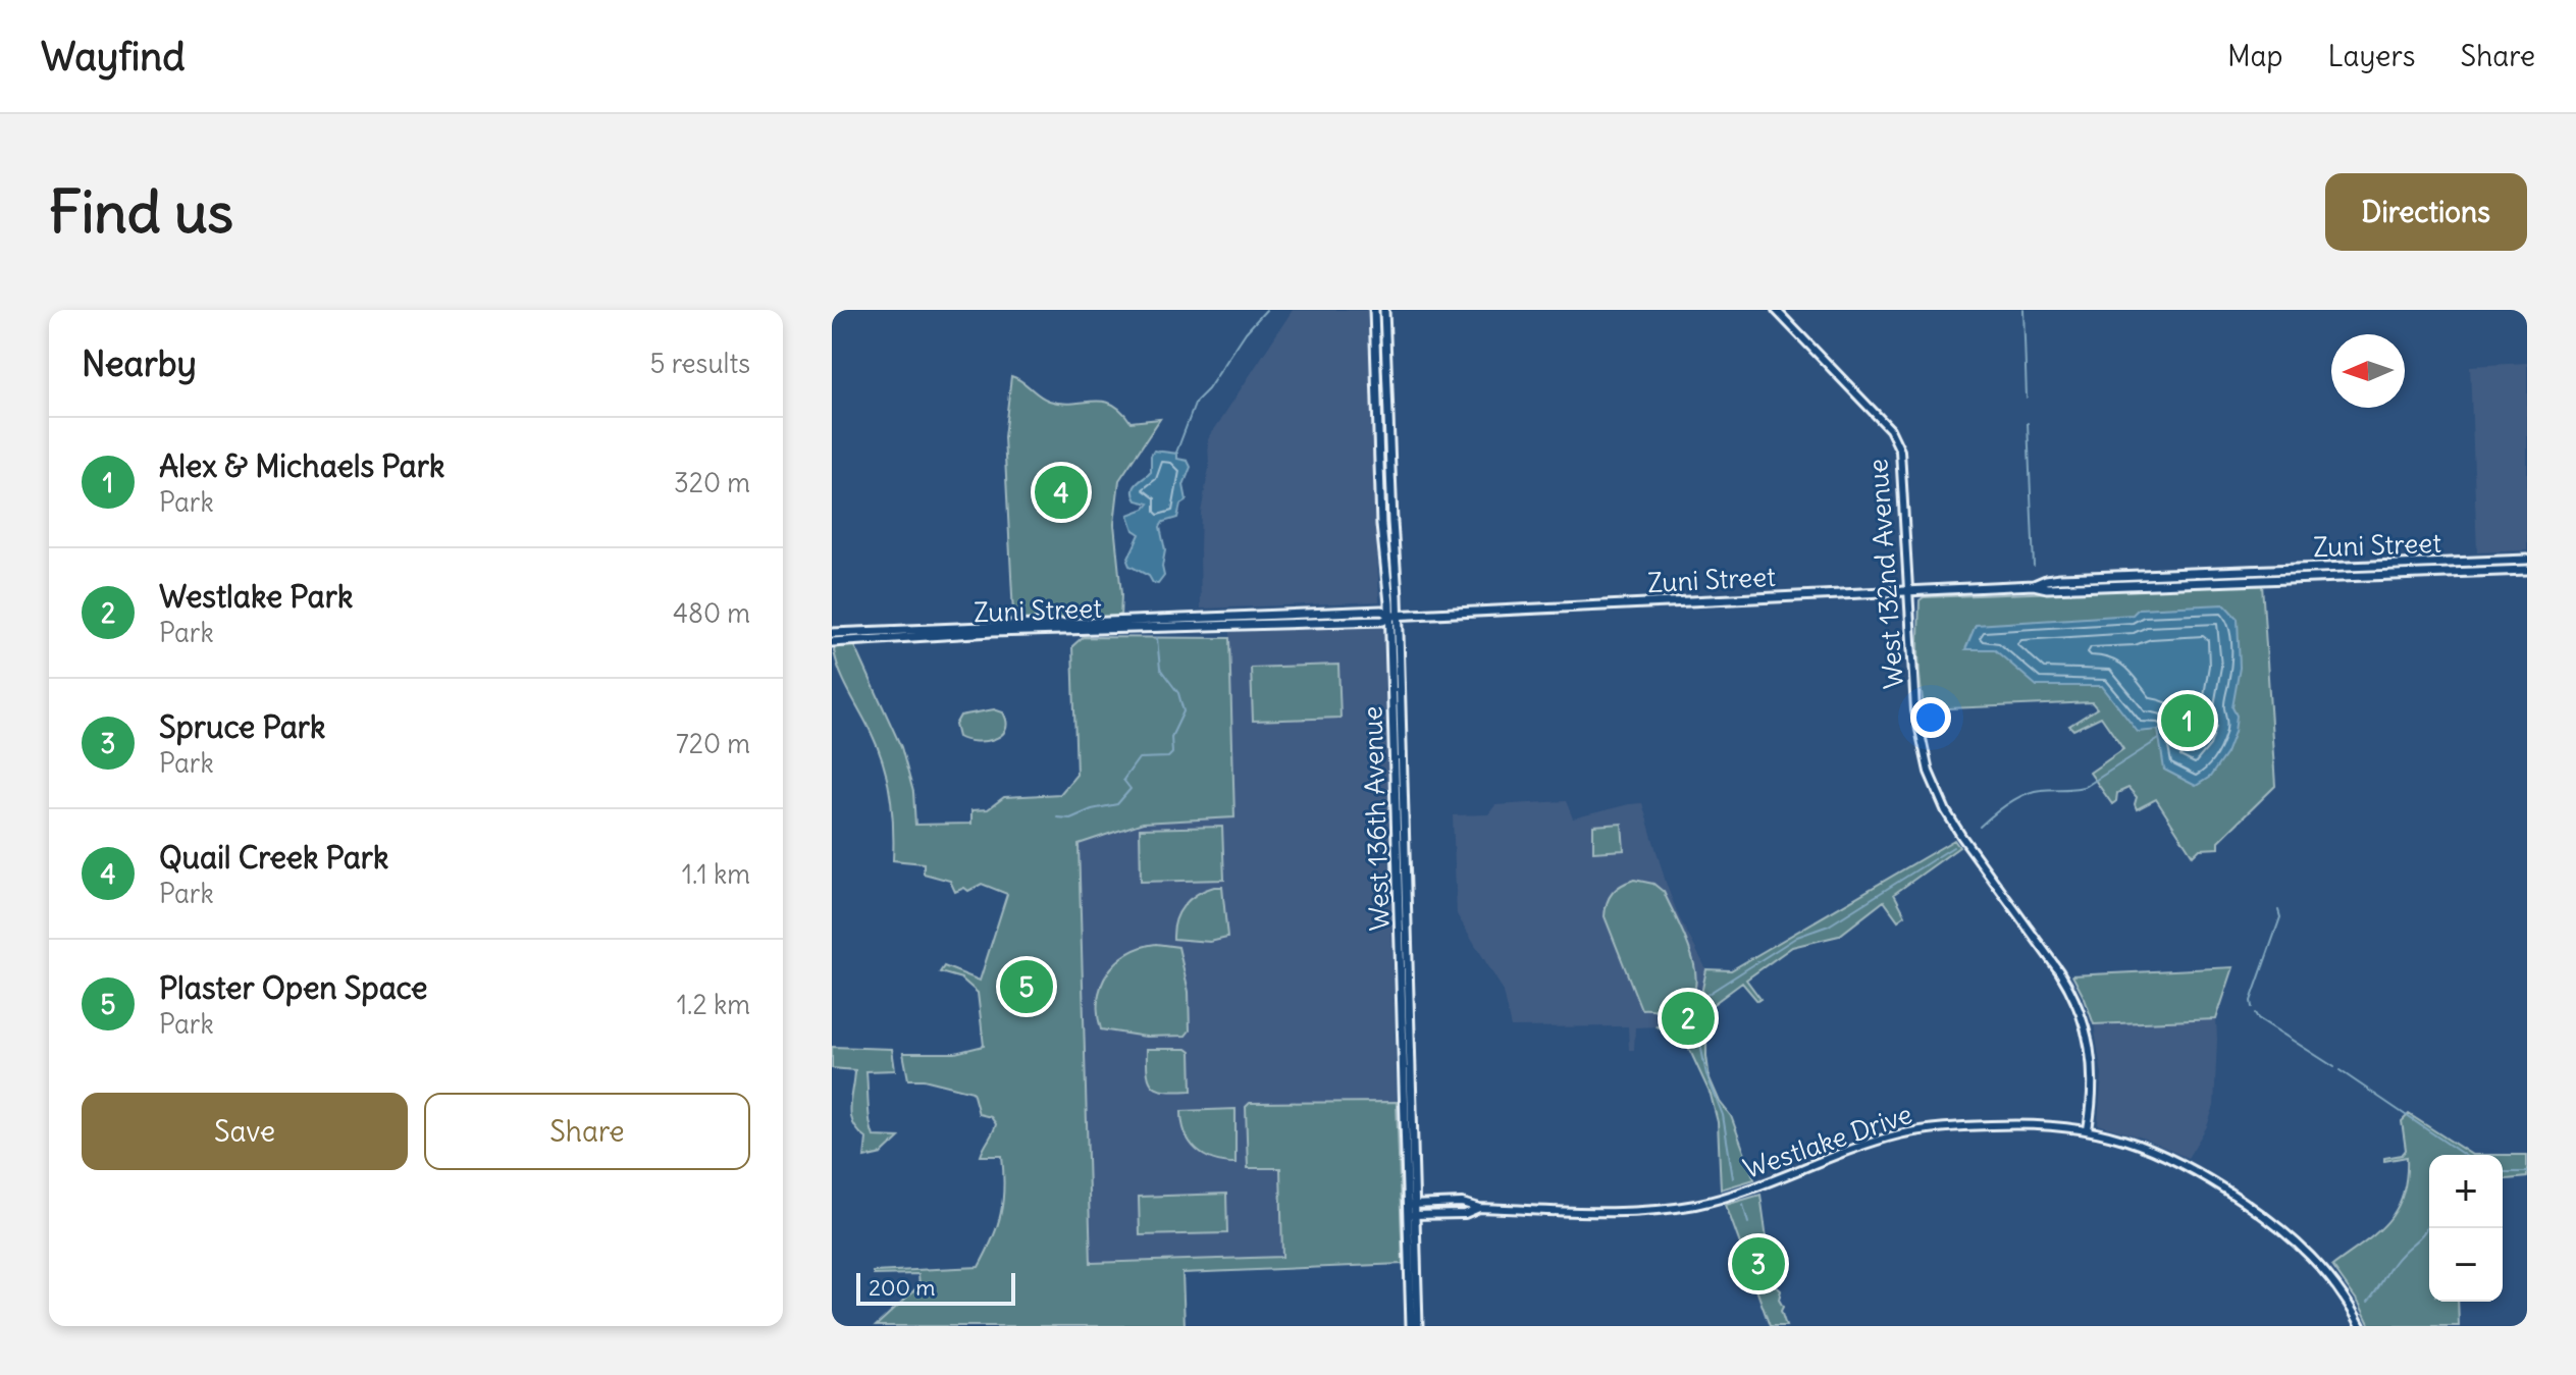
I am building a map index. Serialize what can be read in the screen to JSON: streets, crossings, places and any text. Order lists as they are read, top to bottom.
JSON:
{
  "streets": {
    "main road": ["Zuni Street", "West 136th Avenue"],
    "street": ["West 132nd Avenue", "Westlake Drive"]
  },
  "crossings": [
    ["Zuni Street", "West 132nd Avenue"],
    ["Zuni Street", "West 136th Avenue"],
    ["West 132nd Avenue", "Westlake Drive"],
    ["West 136th Avenue", "Westlake Drive"]
  ],
  "scale_bar": "200 m",
  "north": "left",
  "page": {
    "header": "Wayfind",
    "nav": ["Map", "Layers", "Share"],
    "buttons": [
      "Directions",
      ["Save", "Share"]
    ],
    "title": "Find us",
    "heading": ["Nearby", "5 results"],
    "list": [
      {
        "mark": "1",
        "name": "Alex & Michaels Park",
        "note": "Park",
        "value": "320 m"
      },
      {
        "mark": "2",
        "name": "Westlake Park",
        "note": "Park",
        "value": "480 m"
      },
      {
        "mark": "3",
        "name": "Spruce Park",
        "note": "Park",
        "value": "720 m"
      },
      {
        "mark": "4",
        "name": "Quail Creek Park",
        "note": "Park",
        "value": "1.1 km"
      },
      {
        "mark": "5",
        "name": "Plaster Open Space",
        "note": "Park",
        "value": "1.2 km"
      }
    ],
    "pins": [
      "4",
      "1",
      "5",
      "2",
      "3"
    ],
    "map_buttons": ["+", "−"],
    "scale": "200 m"
  }
}
